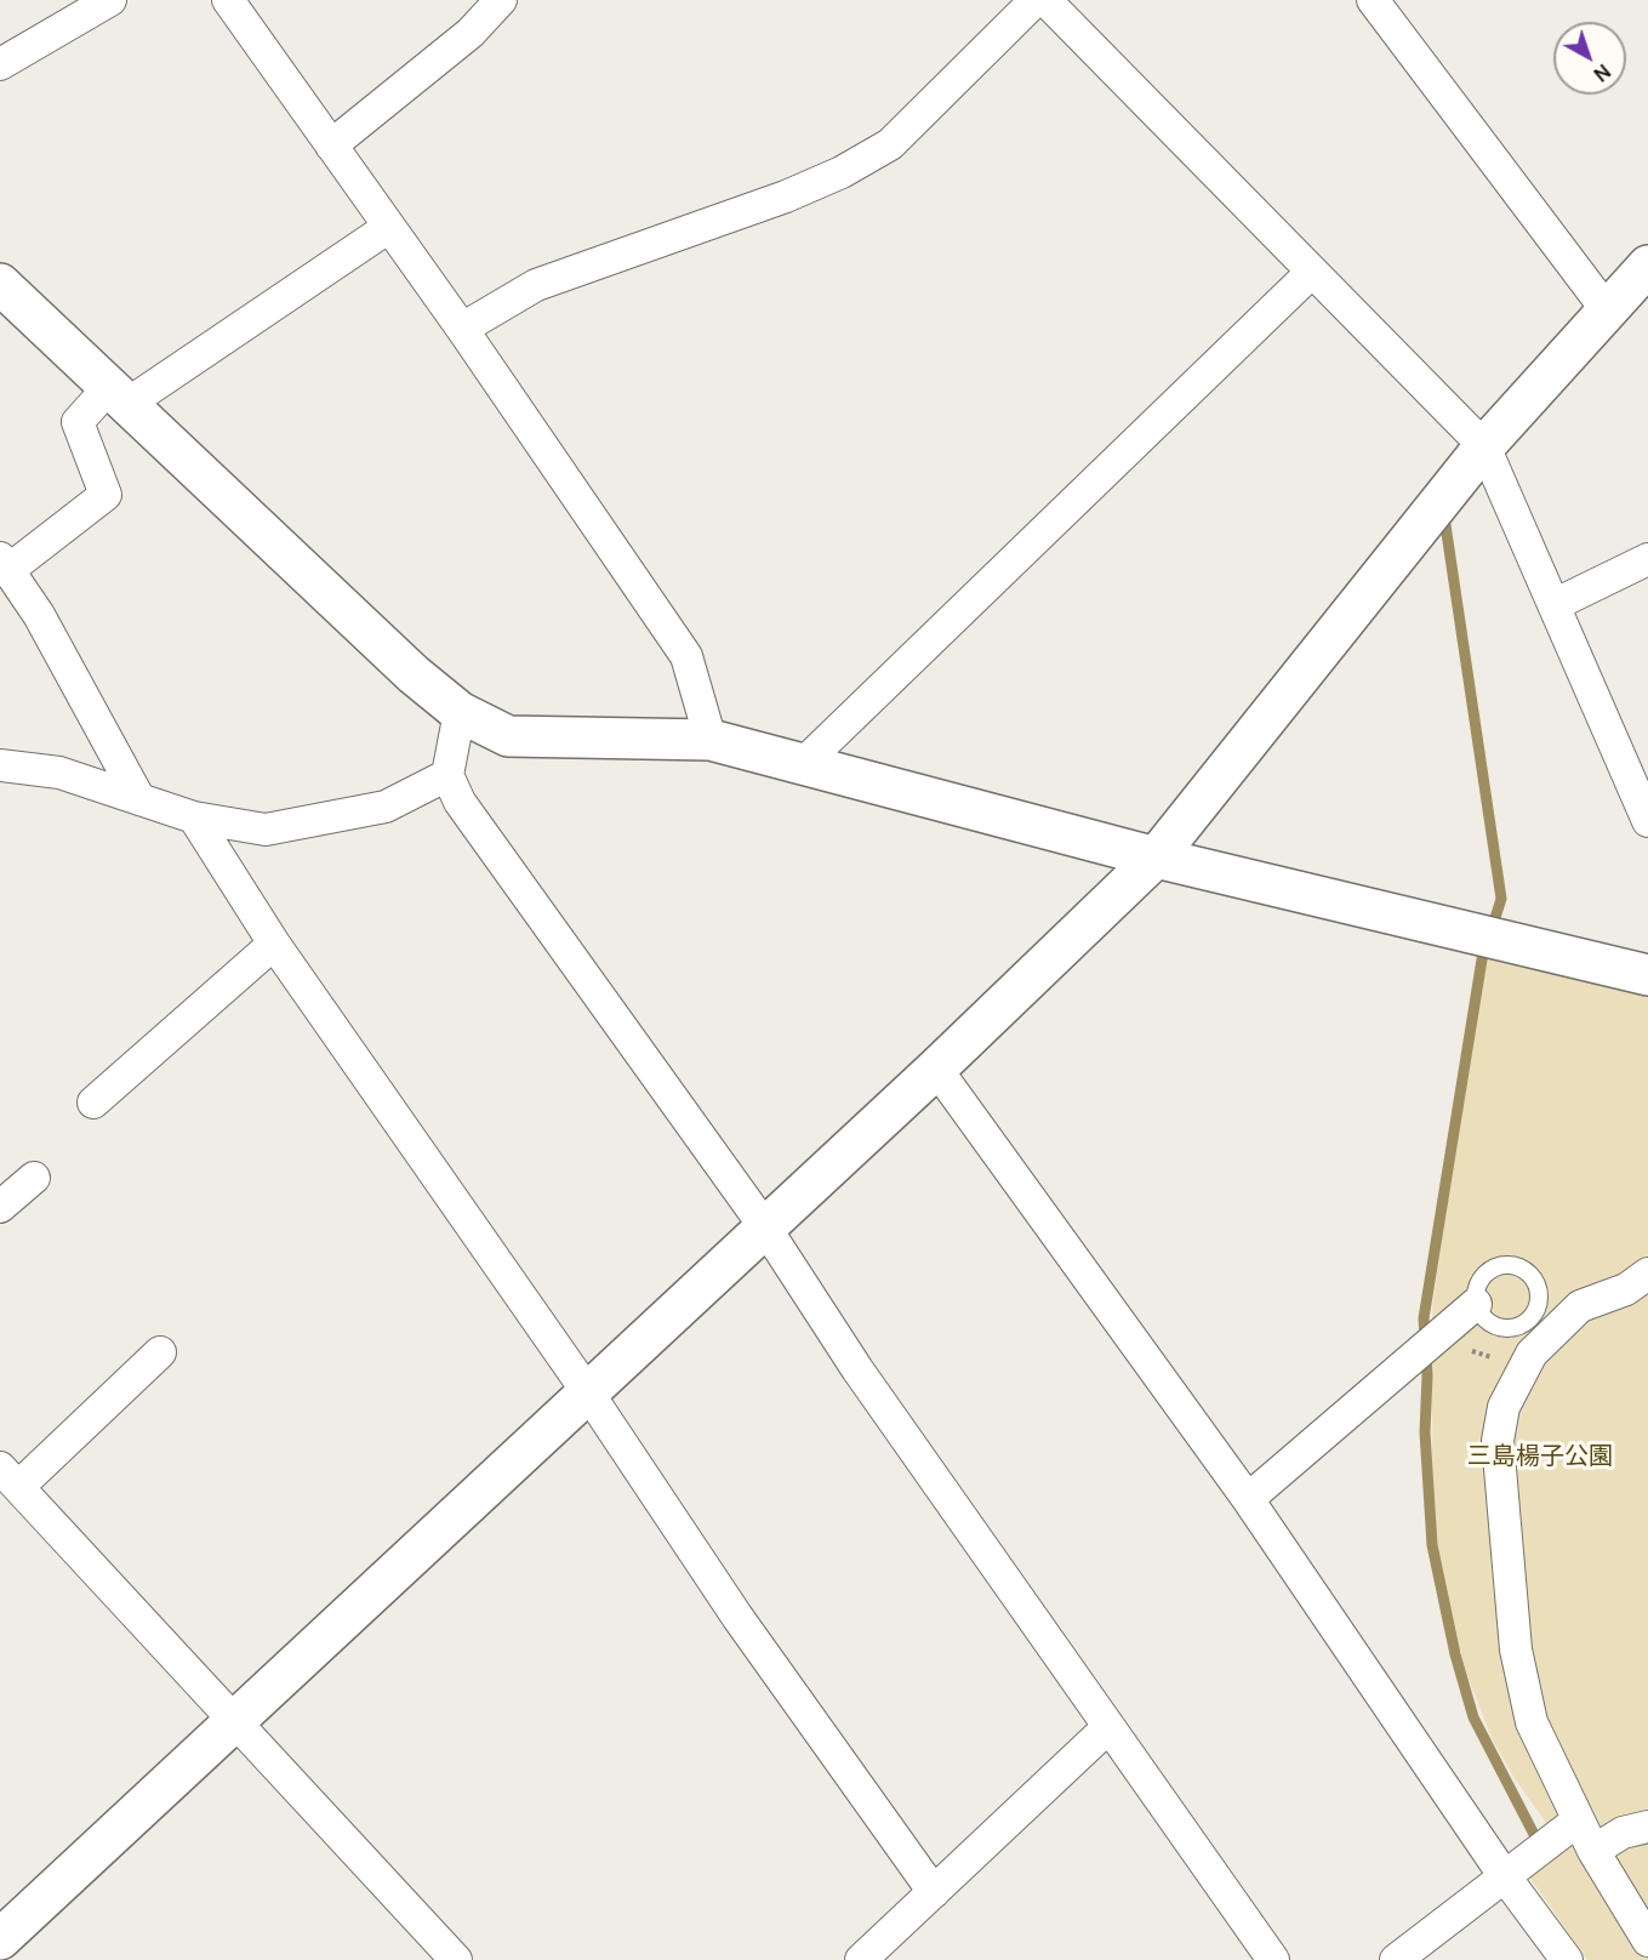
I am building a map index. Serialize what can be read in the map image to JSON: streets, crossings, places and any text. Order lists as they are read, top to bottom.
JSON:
{
  "parks": ["三島楊子公園"],
  "north": "bottom right"
}
